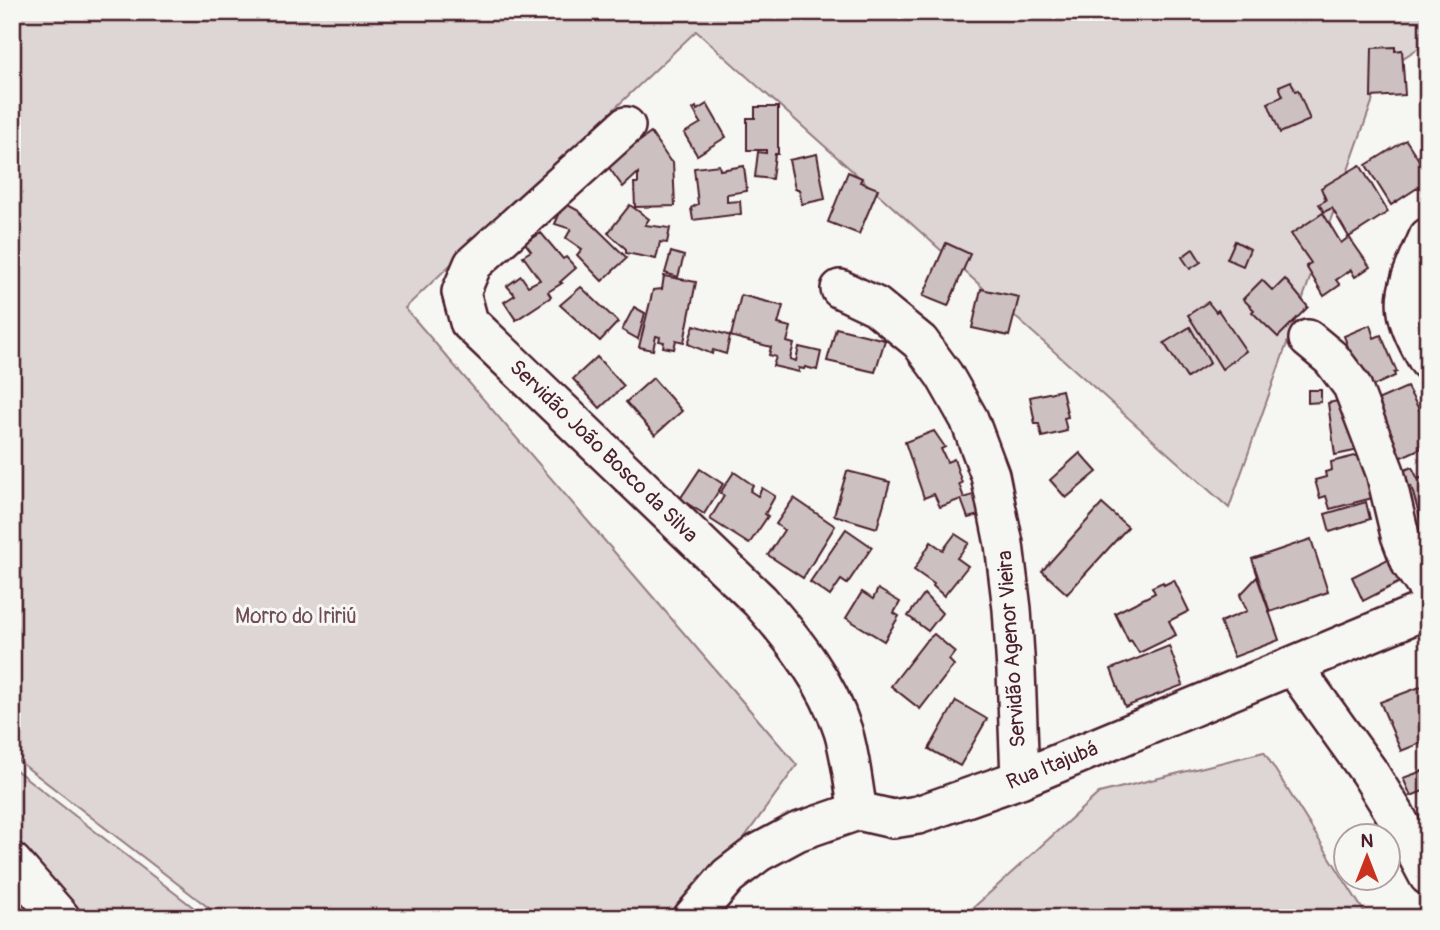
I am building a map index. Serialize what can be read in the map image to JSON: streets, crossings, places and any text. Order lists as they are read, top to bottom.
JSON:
{
  "streets": {
    "street": ["Servidão João Bosco da Silva", "Servidão Agenor Vieira", "Rua Itajubá"]
  },
  "crossings": [
    ["Servidão João Bosco da Silva", "Rua Itajubá"],
    ["Servidão Agenor Vieira", "Rua Itajubá"]
  ],
  "parks": ["Morro do Iririú"],
  "north": "top"
}
